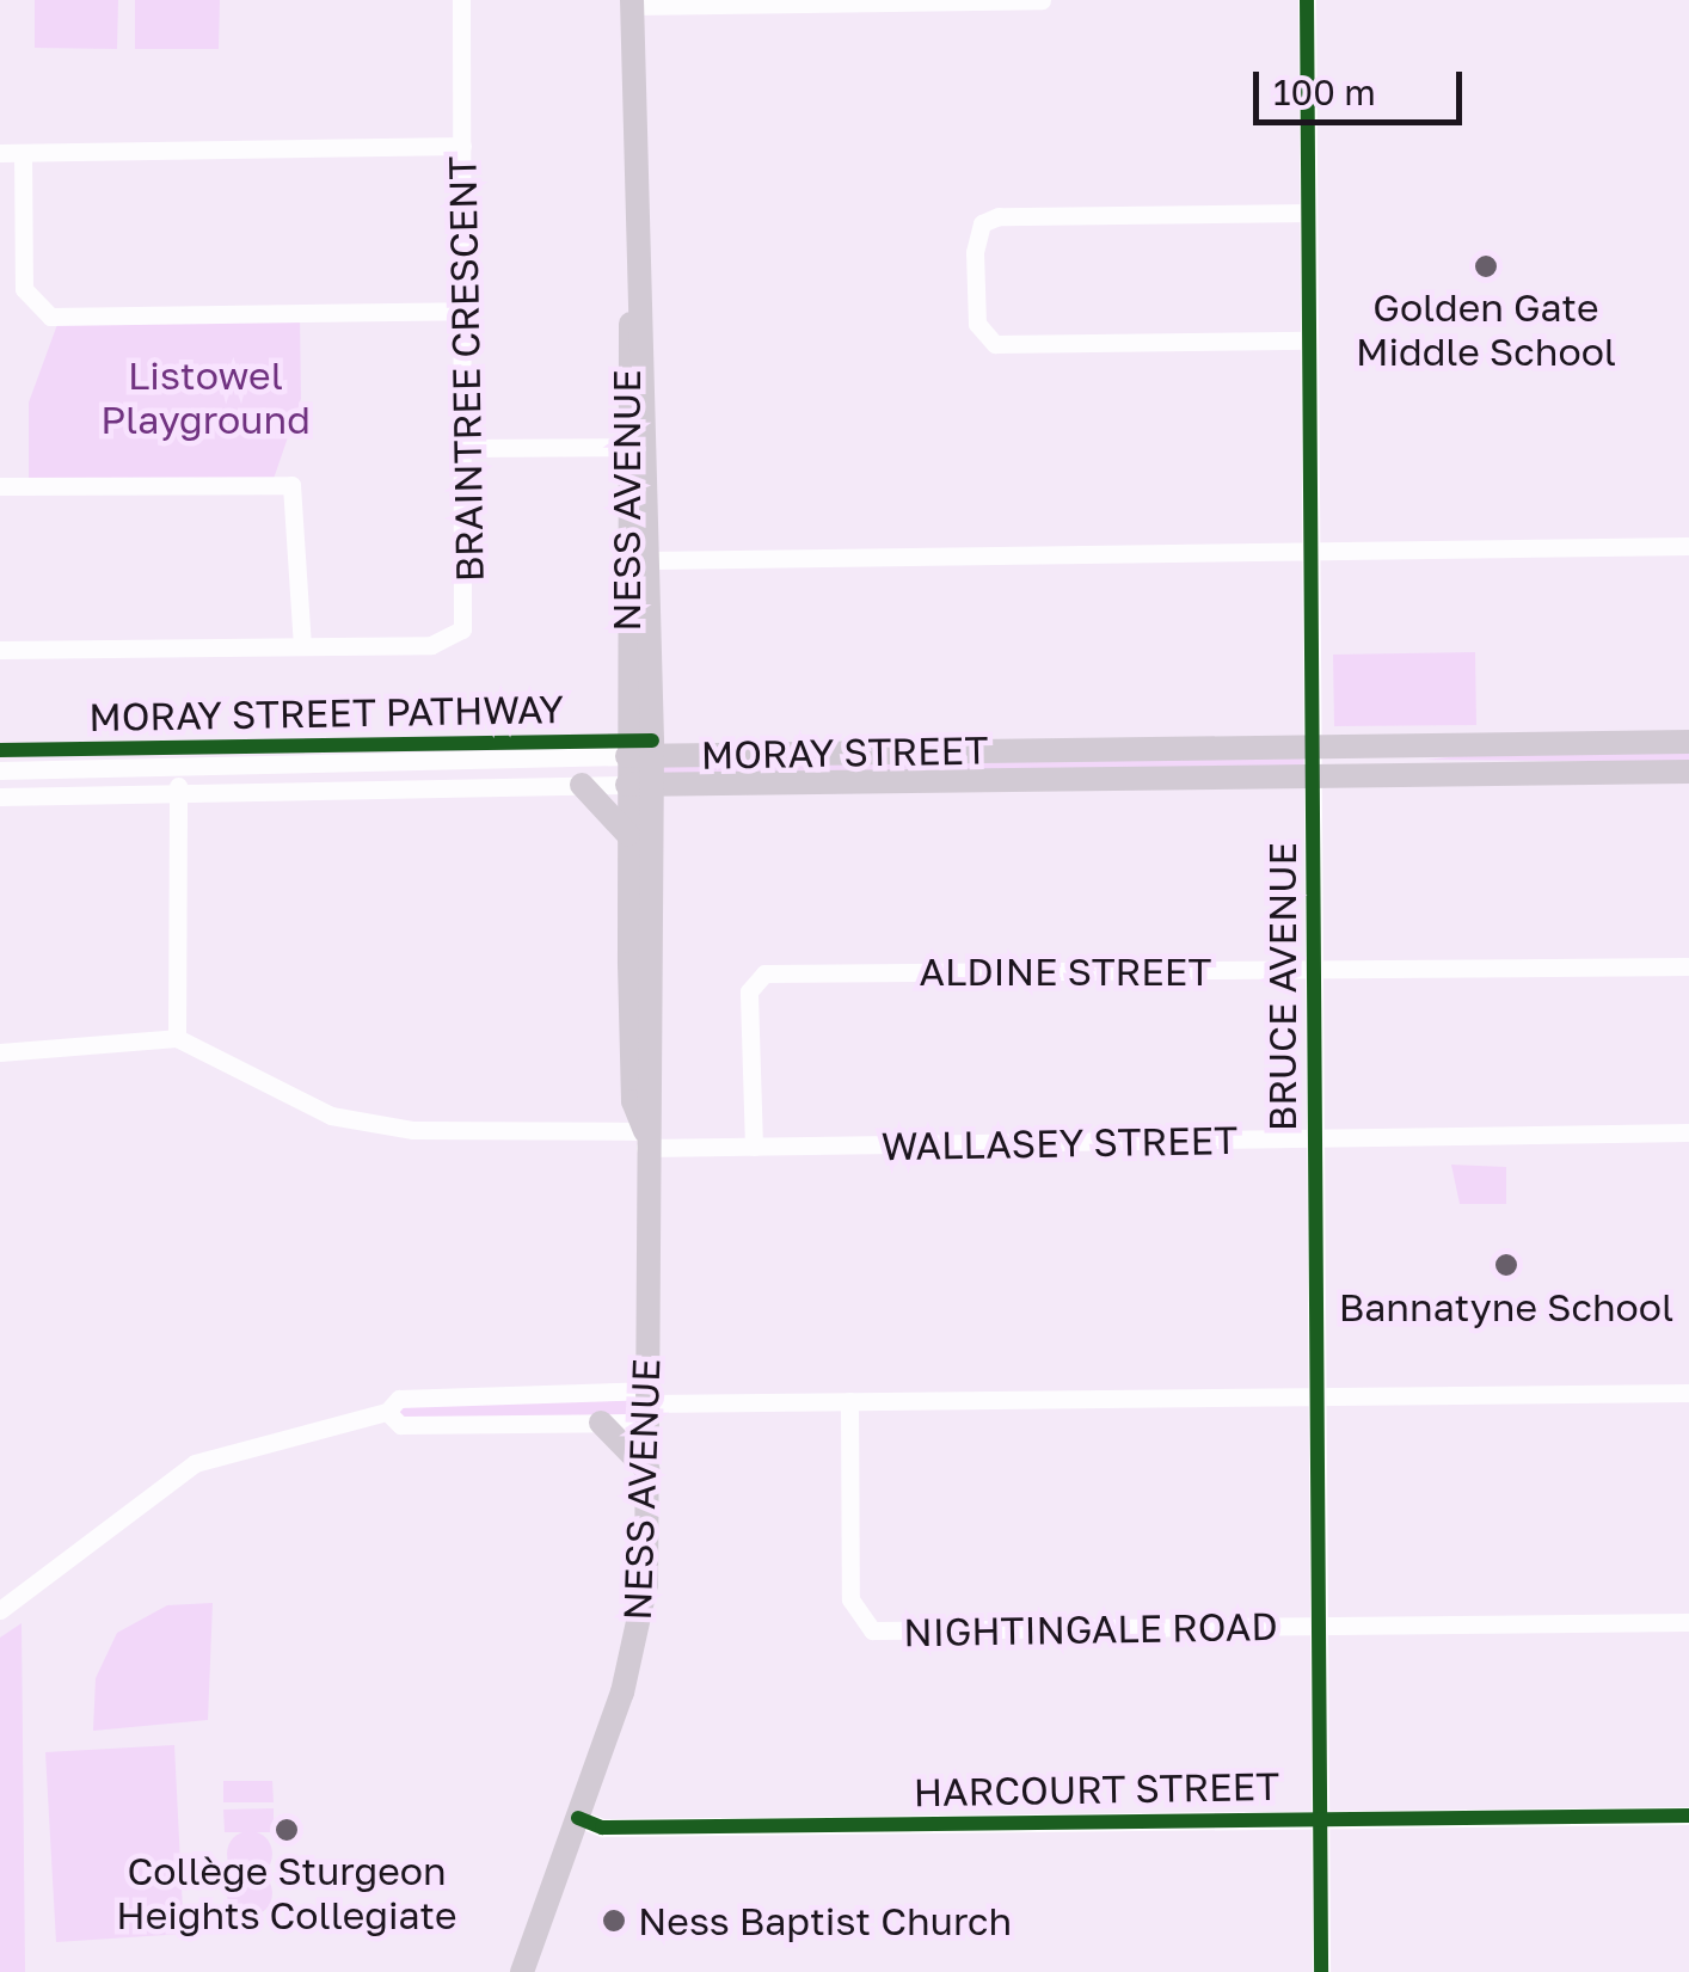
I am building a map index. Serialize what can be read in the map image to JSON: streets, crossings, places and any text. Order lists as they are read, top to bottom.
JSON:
{
  "streets": {
    "main road": ["NESS AVENUE", "MORAY STREET"],
    "street": [
      "BRAINTREE CRESCENT",
      "ALDINE STREET",
      "BRUCE AVENUE",
      "WALLASEY STREET",
      "NIGHTINGALE ROAD",
      "HARCOURT STREET"
    ],
    "cycle path": ["MORAY STREET PATHWAY"]
  },
  "crossings": [
    ["NESS AVENUE", "MORAY STREET"],
    ["NESS AVENUE", "WALLASEY STREET"],
    ["NESS AVENUE", "HARCOURT STREET"],
    ["MORAY STREET", "BRUCE AVENUE"],
    ["ALDINE STREET", "BRUCE AVENUE"],
    ["ALDINE STREET", "WALLASEY STREET"],
    ["BRUCE AVENUE", "WALLASEY STREET"],
    ["BRUCE AVENUE", "NIGHTINGALE ROAD"],
    ["BRUCE AVENUE", "HARCOURT STREET"]
  ],
  "parks": ["Listowel Playground"],
  "places": [
    "Golden Gate Middle School",
    "Bannatyne School",
    "Collège Sturgeon Heights Collegiate",
    "Ness Baptist Church"
  ],
  "scale_bar": "100 m"
}
